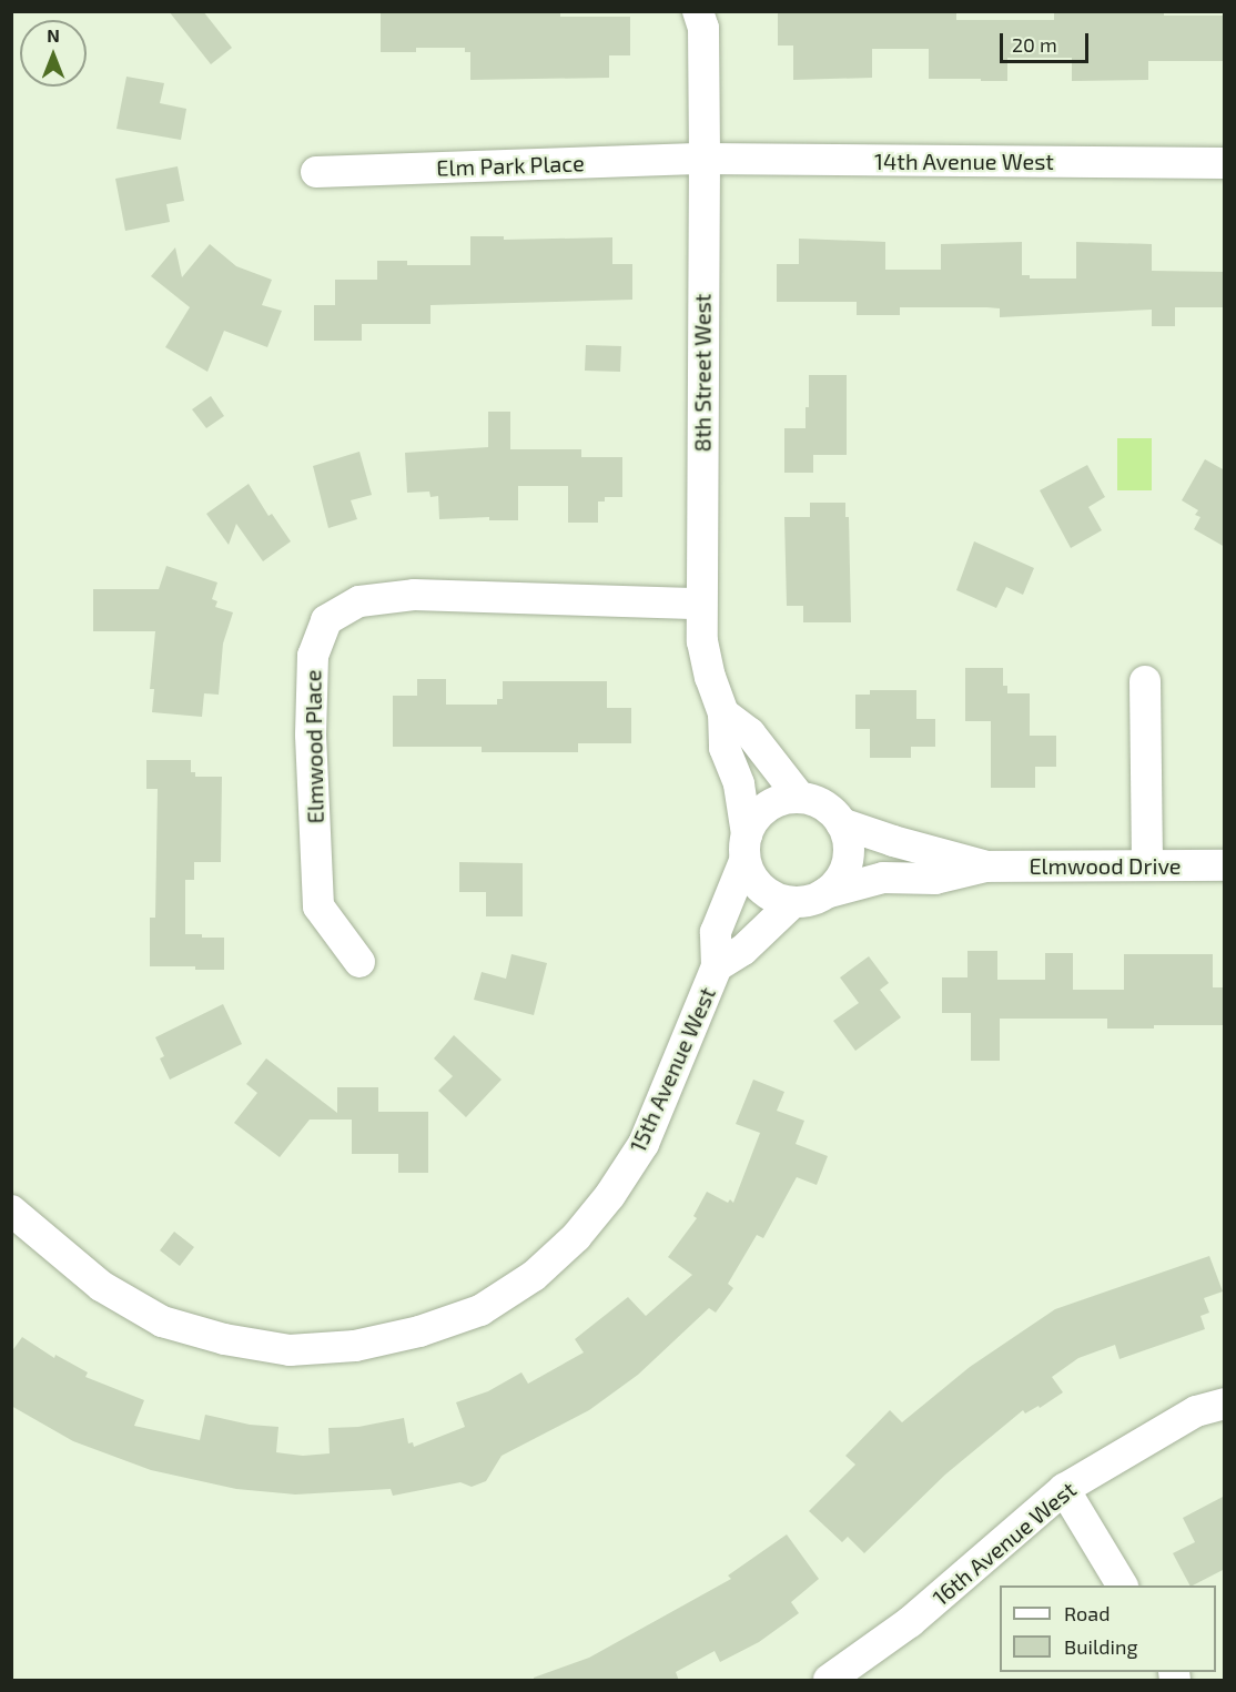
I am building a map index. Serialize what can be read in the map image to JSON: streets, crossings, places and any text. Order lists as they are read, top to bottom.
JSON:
{
  "streets": {
    "street": [
      "14th Avenue West",
      "Elm Park Place",
      "8th Street West",
      "Elmwood Place",
      "Elmwood Drive",
      "15th Avenue West",
      "16th Avenue West"
    ]
  },
  "crossings": [
    ["14th Avenue West", "Elm Park Place"],
    ["14th Avenue West", "8th Street West"],
    ["Elm Park Place", "8th Street West"],
    ["8th Street West", "Elmwood Place"],
    ["8th Street West", "Elmwood Drive"],
    ["8th Street West", "15th Avenue West"],
    ["Elmwood Drive", "15th Avenue West"]
  ],
  "legend": ["Road", "Building"],
  "scale_bar": "20 m",
  "north": "top"
}
